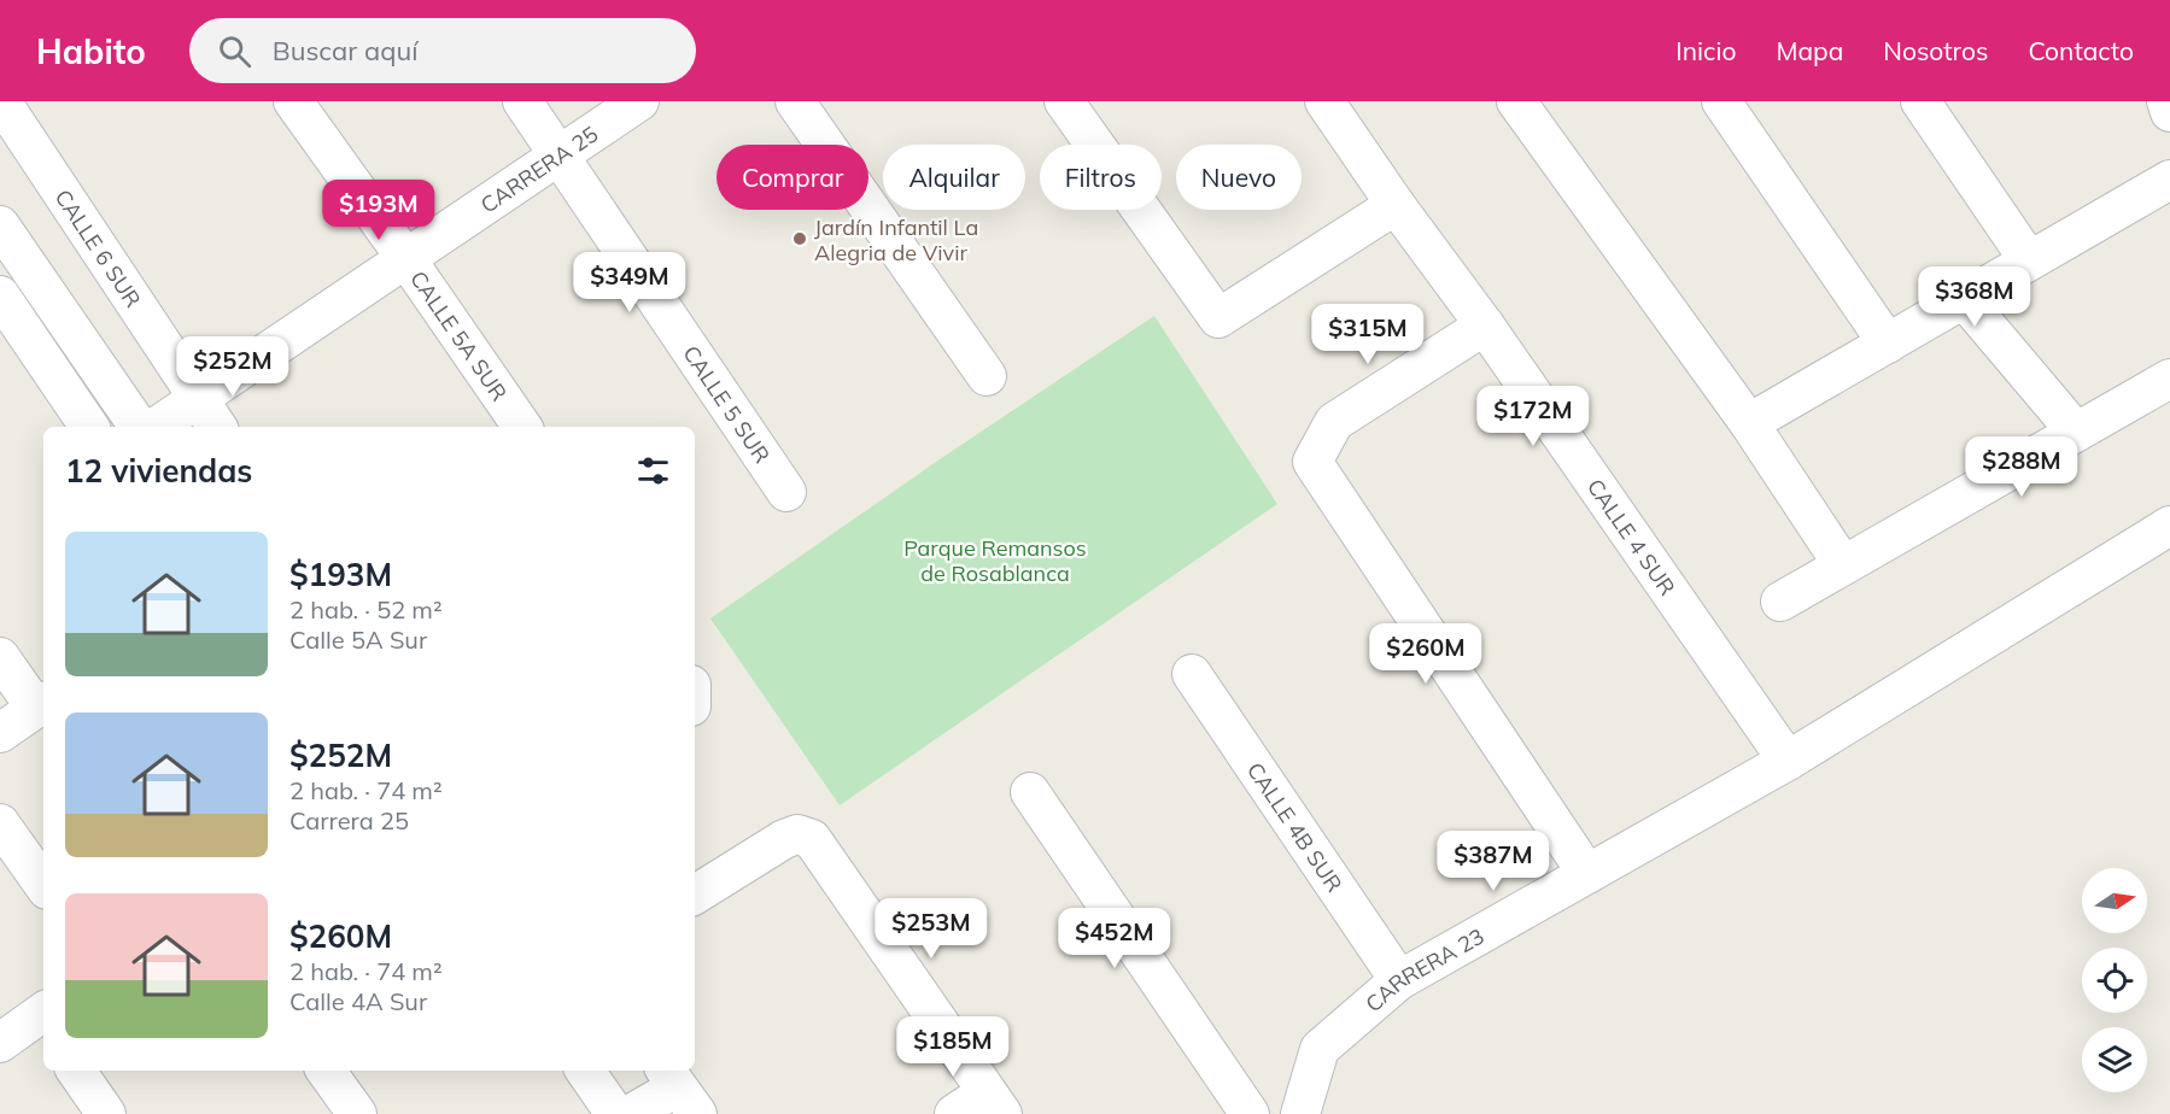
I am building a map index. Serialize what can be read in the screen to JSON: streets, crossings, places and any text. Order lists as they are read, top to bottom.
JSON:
{
  "streets": {
    "street": [
      "CARRERA 25",
      "CALLE 6 SUR",
      "CALLE 5A SUR",
      "CALLE 5 SUR",
      "CALLE 4 SUR",
      "CALLE 4B SUR",
      "CARRERA 23"
    ]
  },
  "crossings": [
    ["CARRERA 25", "CALLE 6 SUR"],
    ["CARRERA 25", "CALLE 5A SUR"],
    ["CARRERA 25", "CALLE 5 SUR"],
    ["CALLE 4 SUR", "CARRERA 23"],
    ["CALLE 4B SUR", "CARRERA 23"]
  ],
  "parks": ["Parque Remansos de Rosablanca"],
  "places": ["Jardín Infantil La Alegria de Vivir"],
  "north": "right",
  "page": {
    "header": "Habito",
    "search": "Buscar aquí",
    "nav": [
      "Inicio",
      "Mapa",
      "Nosotros",
      "Contacto"
    ],
    "chip": [
      "Comprar",
      "Alquilar",
      "Filtros",
      "Nuevo"
    ],
    "price": [
      "$193M",
      "$349M",
      "$368M",
      "$315M",
      "$252M",
      "$172M",
      "$288M",
      "$260M",
      "$387M",
      "$253M",
      "$452M",
      "$185M"
    ],
    "heading": "12 viviendas",
    "list": [
      {
        "name": "$193M",
        "note": "2 hab. · 52 m² · Calle 5A Sur"
      },
      {
        "name": "$252M",
        "note": "2 hab. · 74 m² · Carrera 25"
      },
      {
        "name": "$260M",
        "note": "2 hab. · 74 m² · Calle 4A Sur"
      }
    ]
  }
}
